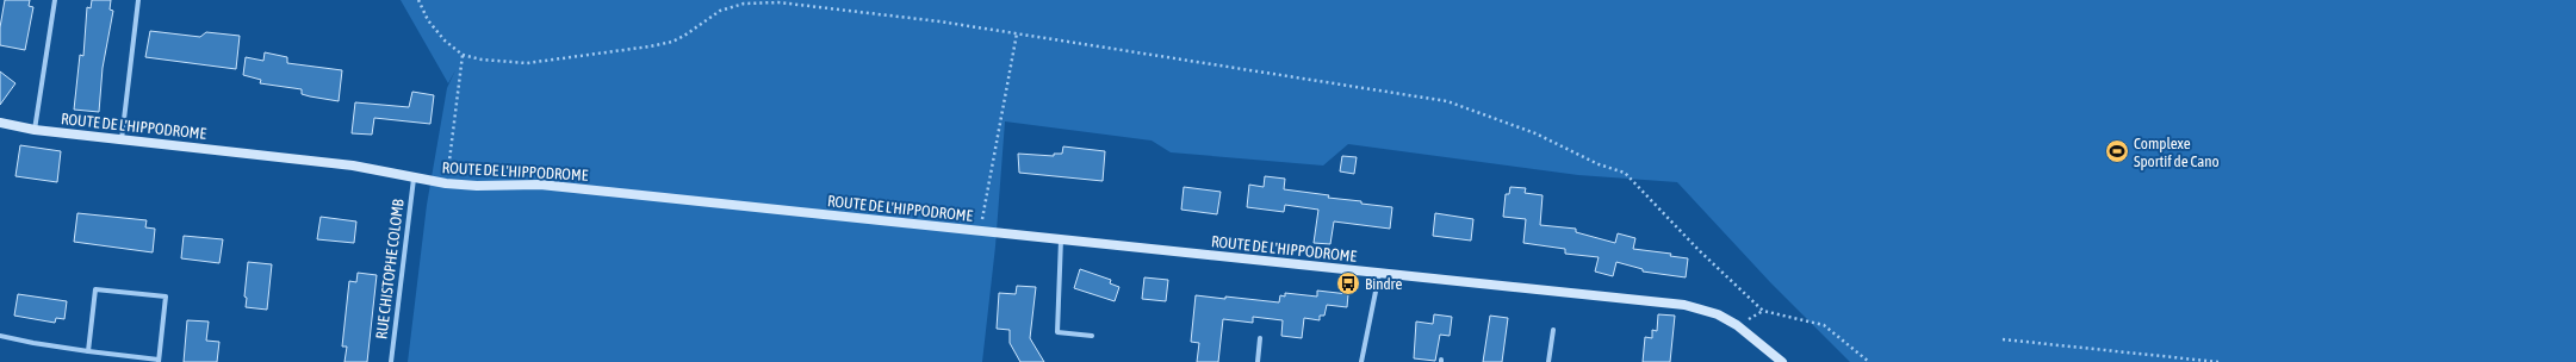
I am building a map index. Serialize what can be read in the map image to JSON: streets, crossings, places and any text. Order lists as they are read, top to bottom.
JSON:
{
  "streets": {
    "main road": ["ROUTE DE L'HIPPODROME"],
    "street": ["RUE CHISTOPHE COLOMB"]
  },
  "crossings": [
    ["ROUTE DE L'HIPPODROME", "RUE CHISTOPHE COLOMB"]
  ],
  "places": {
    "sports": ["Complexe Sportif de Cano"],
    "bus stop": ["Bindre"]
  }
}
